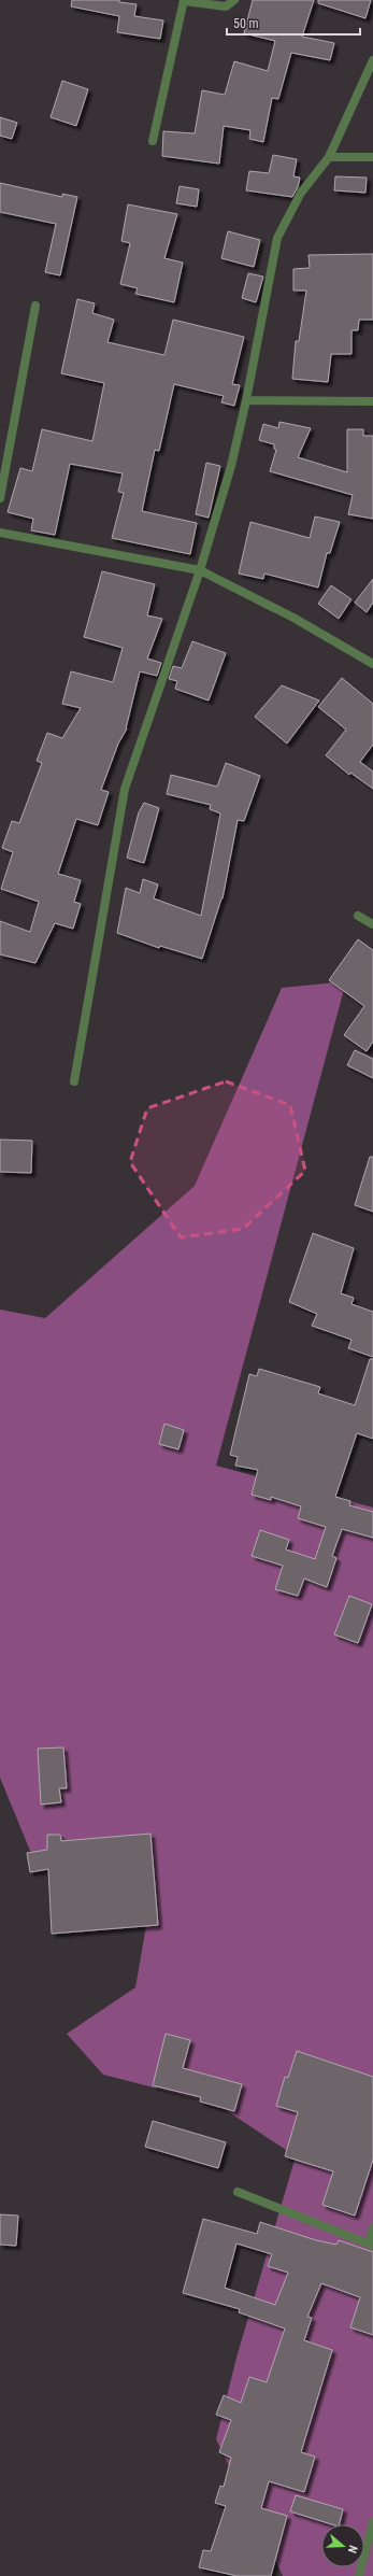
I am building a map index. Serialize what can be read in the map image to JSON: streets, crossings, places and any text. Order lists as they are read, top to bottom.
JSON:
{
  "scale_bar": "50 m",
  "north": "right"
}
